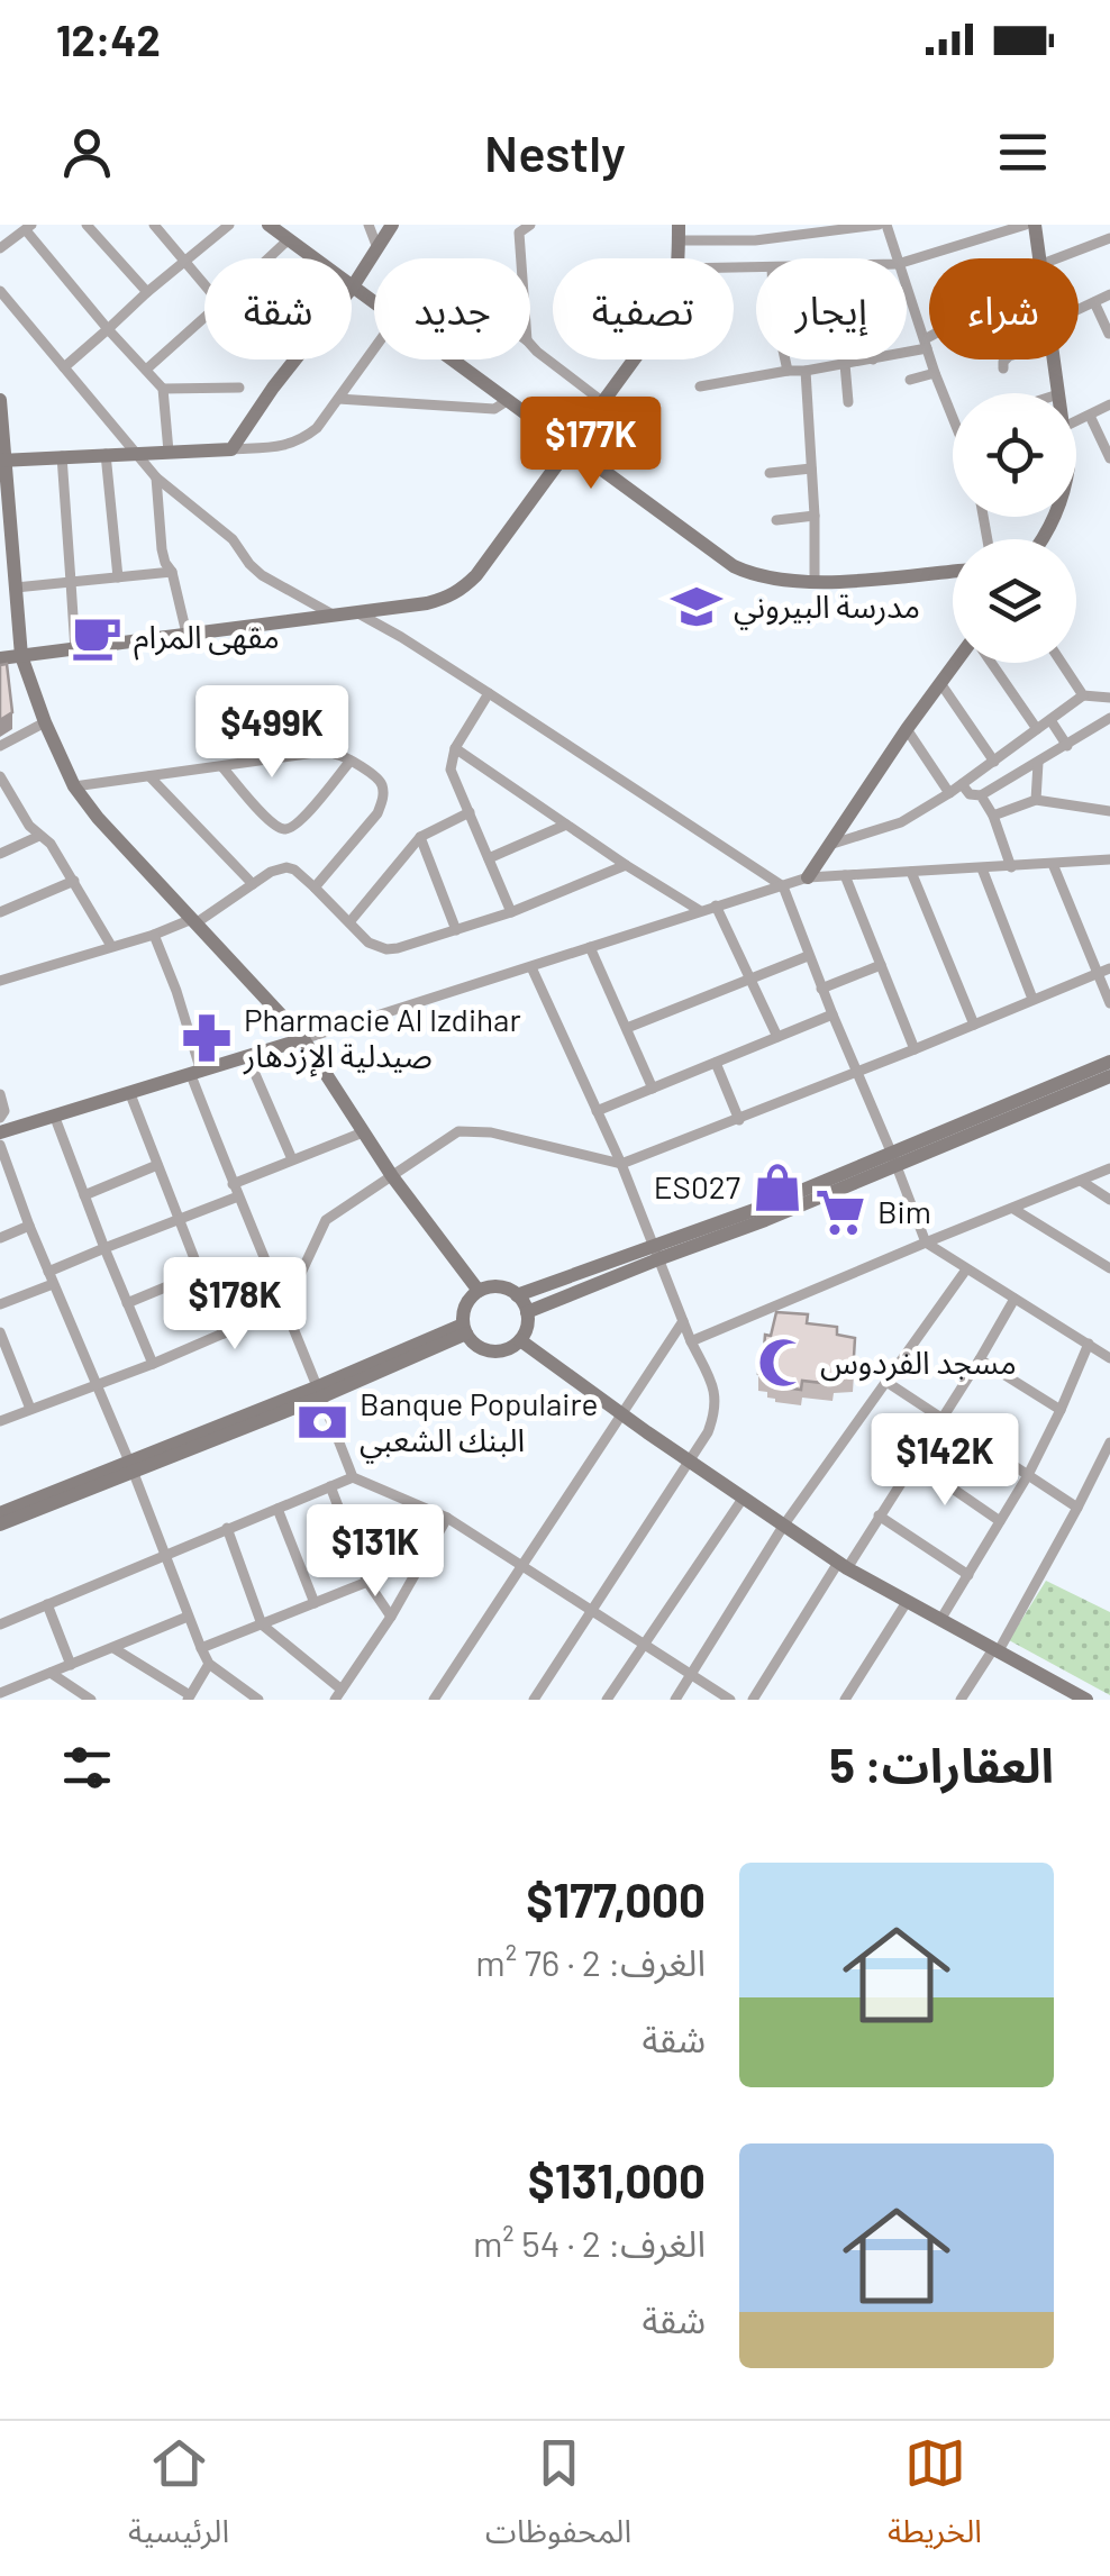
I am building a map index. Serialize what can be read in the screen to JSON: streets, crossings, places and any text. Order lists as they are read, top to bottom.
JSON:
{
  "places": {
    "school or university": ["مدرسة البيروني"],
    "cafe": ["مقهى المرام"],
    "pharmacy": ["Pharmacie Al Izdihar صيدلية الإزدهار"],
    "shop": ["ES027"],
    "supermarket": ["Bim"],
    "mosque": ["مسجد الفردوس"],
    "bank": ["Banque Populaire البنك الشعبي"]
  },
  "page": {
    "status": "12:42",
    "header": "Nestly",
    "chip": [
      "شراء",
      "إيجار",
      "تصفية",
      "جديد",
      "شقة"
    ],
    "price": [
      "$177K",
      "$499K",
      "$178K",
      "$142K",
      "$131K"
    ],
    "heading": "العقارات: 5",
    "list": [
      {
        "name": "$177,000",
        "note": "الغرف: 2 · 76 m² · شقة"
      },
      {
        "name": "$131,000",
        "note": "الغرف: 2 · 54 m² · شقة"
      }
    ],
    "tabs": ["الخريطة", "المحفوظات", "الرئيسية"]
  }
}
